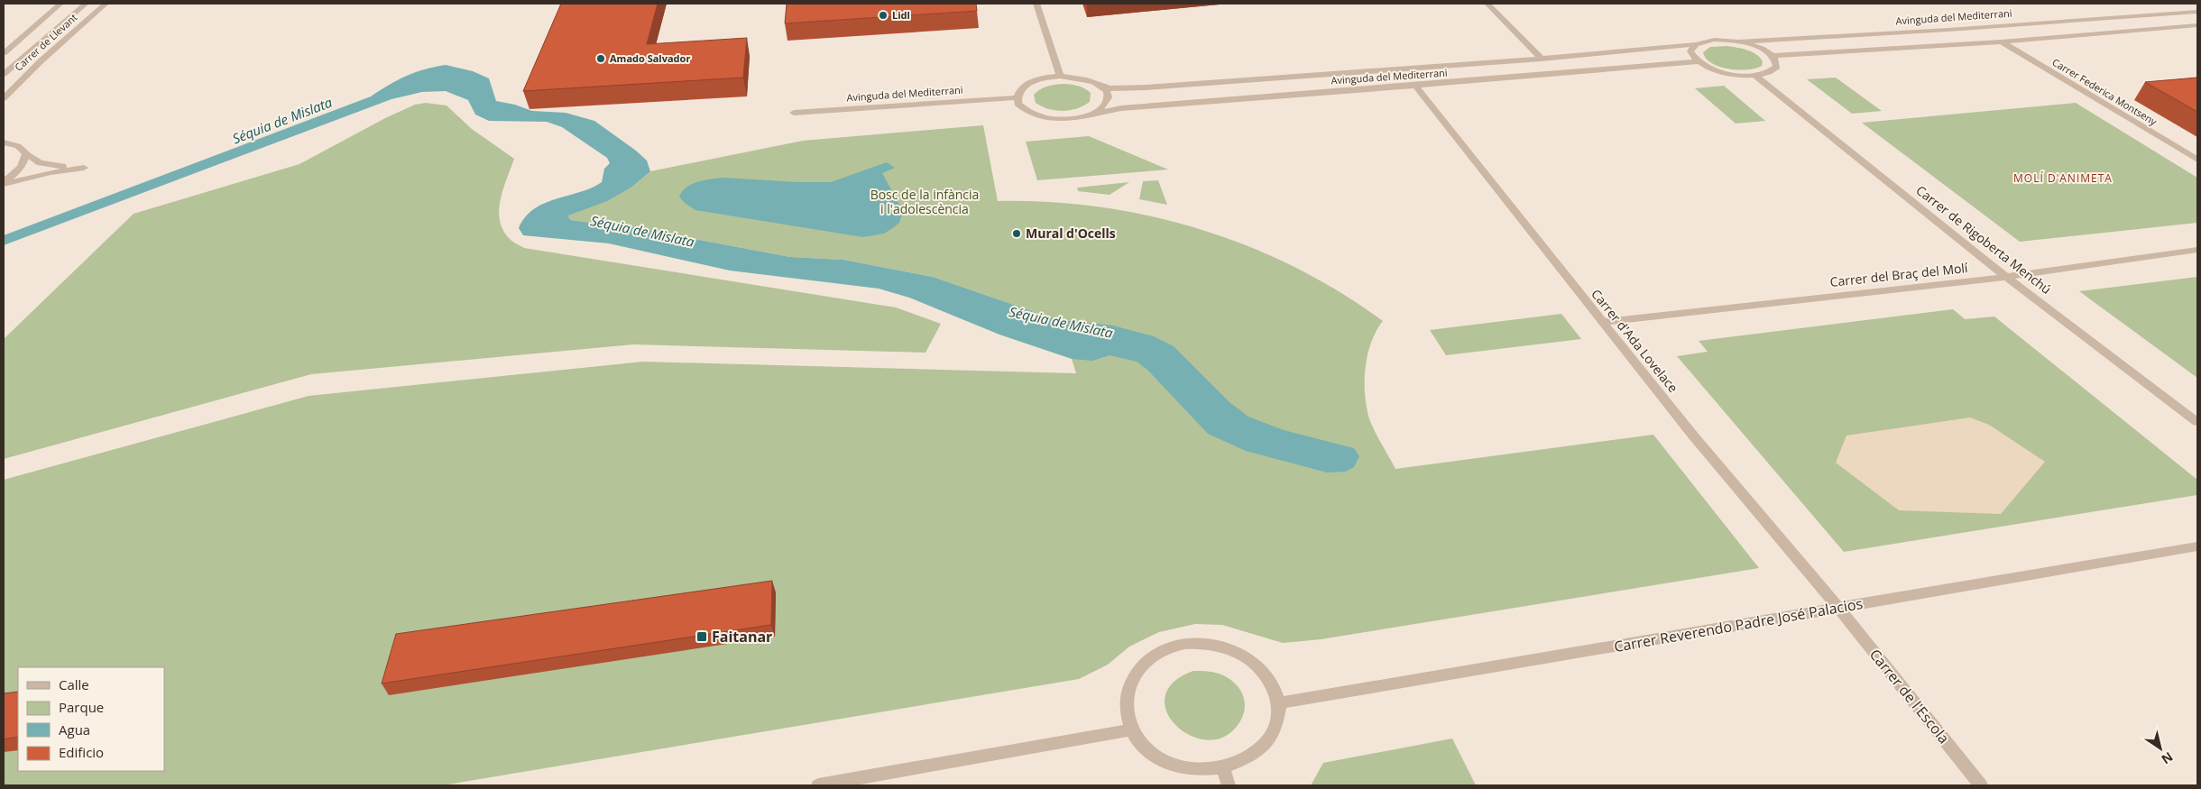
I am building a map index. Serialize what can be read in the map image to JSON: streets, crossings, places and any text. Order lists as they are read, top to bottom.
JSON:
{
  "streets": {
    "street": [
      "Avinguda del Mediterrani",
      "Carrer de Llevant",
      "Carrer Federica Montseny",
      "Carrer de Rigoberta Menchú",
      "Carrer del Braç del Molí",
      "Carrer d'Ada Lovelace",
      "Carrer Reverendo Padre José Palacios",
      "Carrer de l'Escola"
    ]
  },
  "crossings": [
    ["Avinguda del Mediterrani", "Carrer d'Ada Lovelace"],
    ["Carrer de Rigoberta Menchú", "Carrer del Braç del Molí"],
    ["Carrer del Braç del Molí", "Carrer d'Ada Lovelace"],
    ["Carrer d'Ada Lovelace", "Carrer Reverendo Padre José Palacios"],
    ["Carrer d'Ada Lovelace", "Carrer de l'Escola"],
    ["Carrer Reverendo Padre José Palacios", "Carrer de l'Escola"]
  ],
  "districts": ["MOLÍ D'ANIMETA"],
  "water": ["Séquia de Mislata"],
  "parks": ["Bosc de la infància i l'adolescència"],
  "places": {
    "other": ["Lidl", "Amado Salvador", "Mural d'Ocells"],
    "transit": ["Faitanar"]
  },
  "legend": [
    "Calle",
    "Parque",
    "Agua",
    "Edificio"
  ],
  "north": "bottom right"
}
